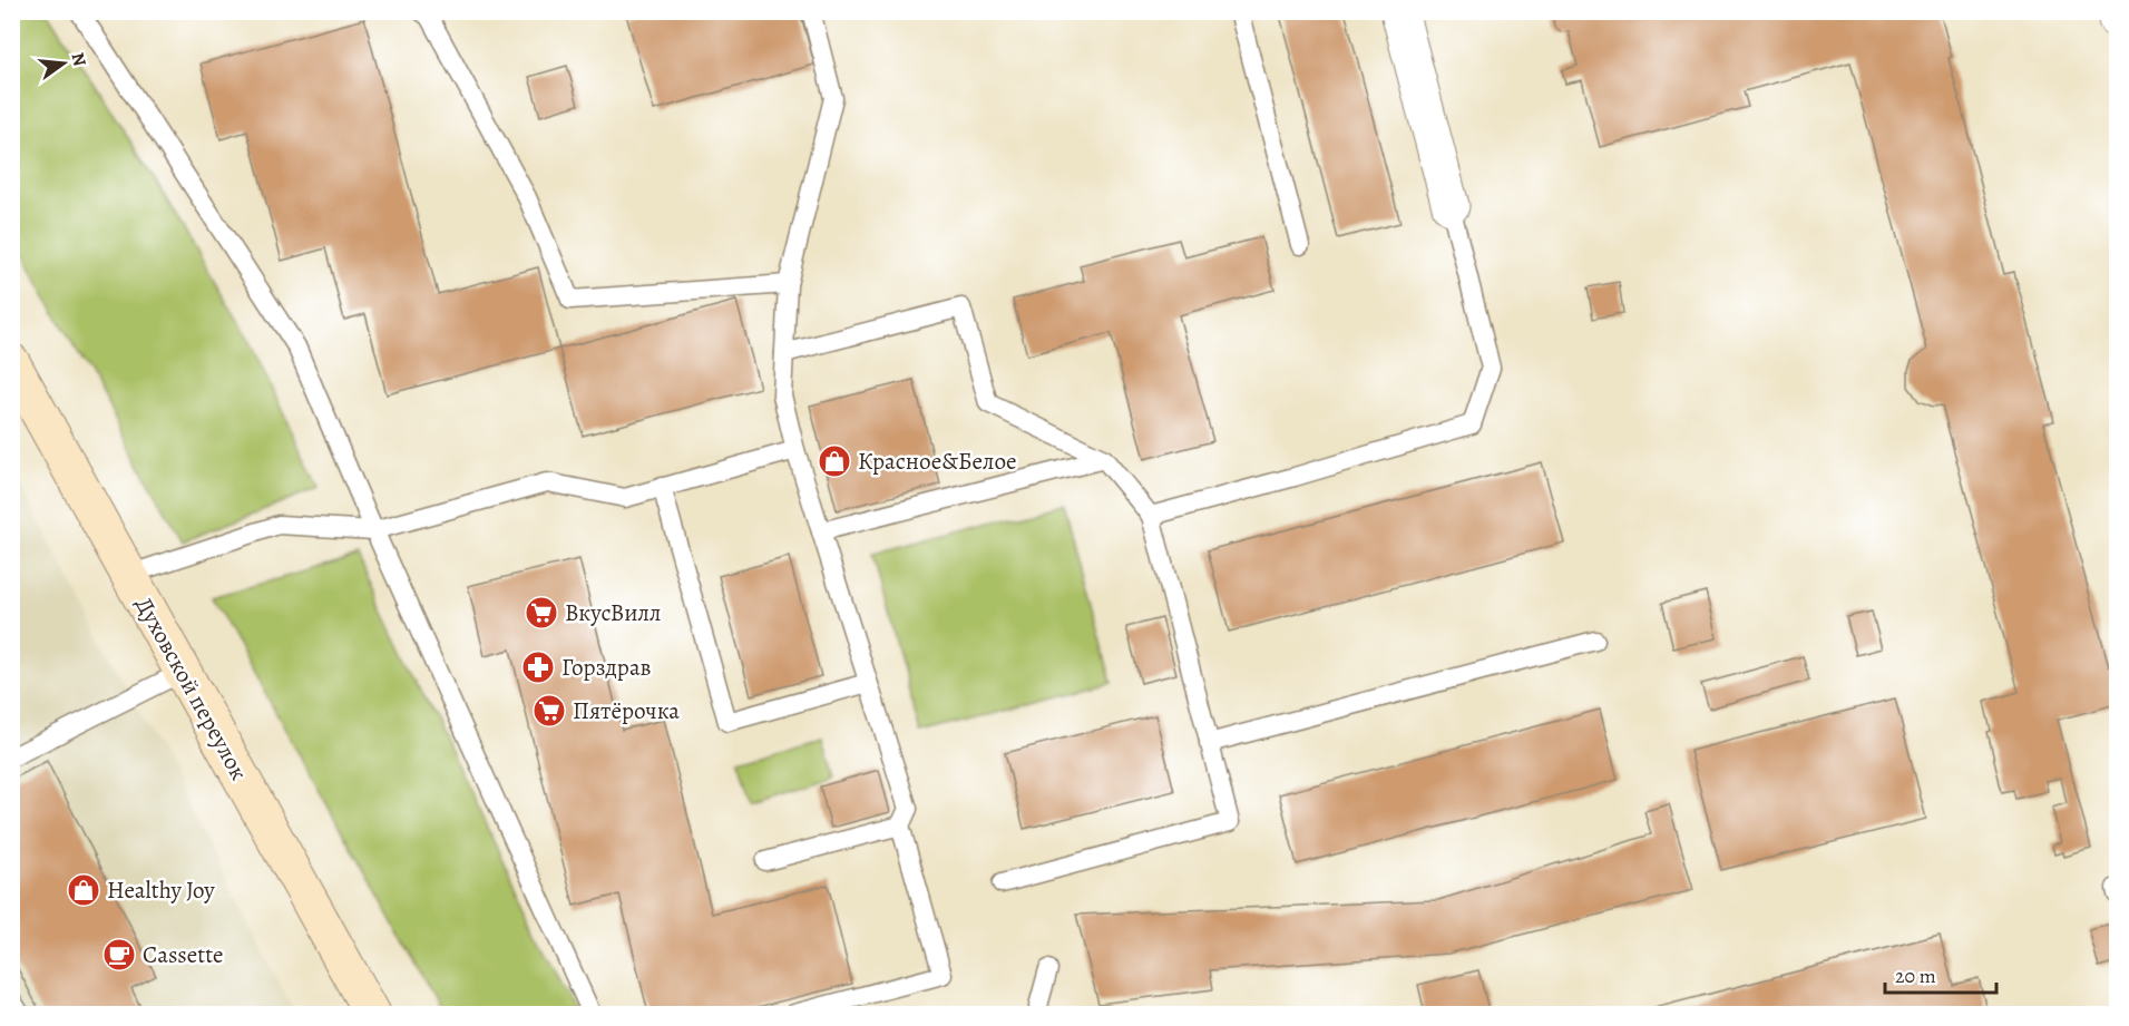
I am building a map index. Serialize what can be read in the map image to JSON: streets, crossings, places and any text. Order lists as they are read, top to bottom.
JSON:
{
  "streets": {
    "street": ["Духовской переулок"]
  },
  "places": {
    "shop": ["Красное&Белое", "Healthy Joy"],
    "supermarket": ["ВкусВилл", "Пятёрочка"],
    "pharmacy": ["Горздрав"],
    "cafe": ["Cassette"]
  },
  "scale_bar": "20 m",
  "north": "right"
}
